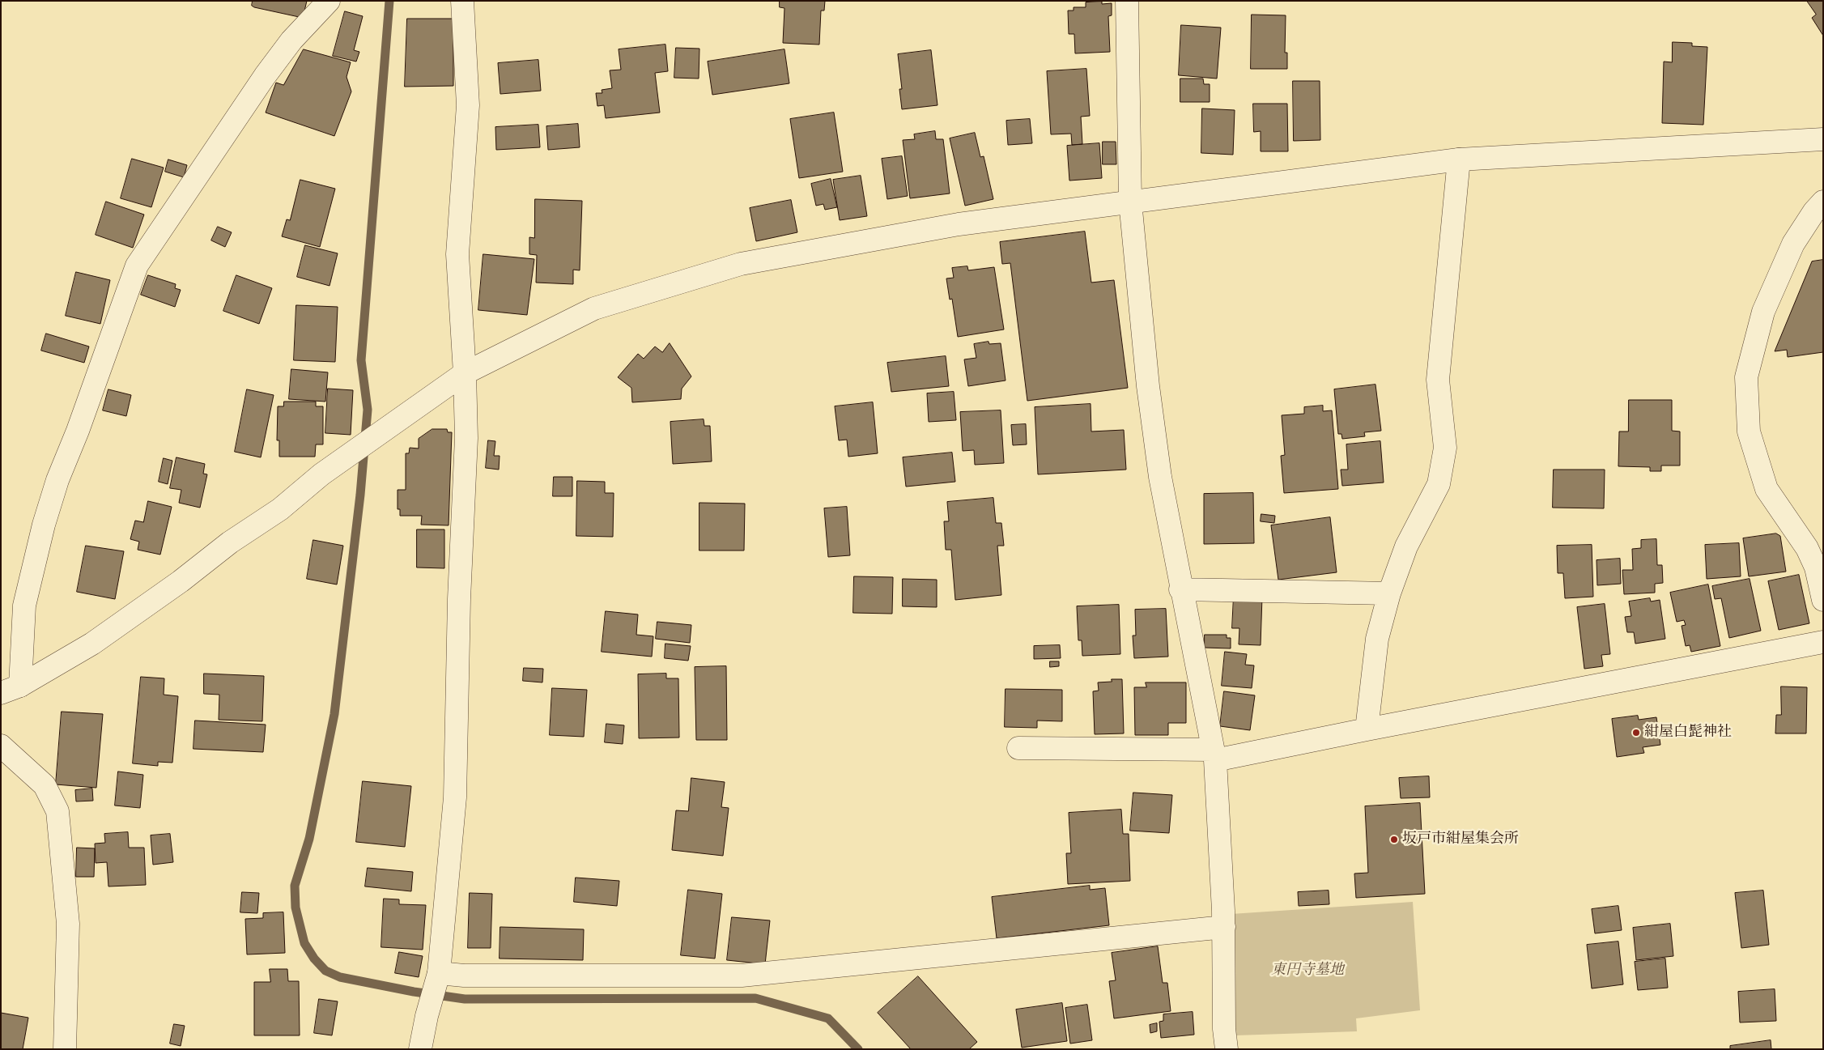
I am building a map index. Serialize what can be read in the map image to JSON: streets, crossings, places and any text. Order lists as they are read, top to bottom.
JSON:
{
  "parks": ["東円寺墓地"],
  "places": ["紺屋白髭神社", "坂戸市紺屋集会所"]
}
